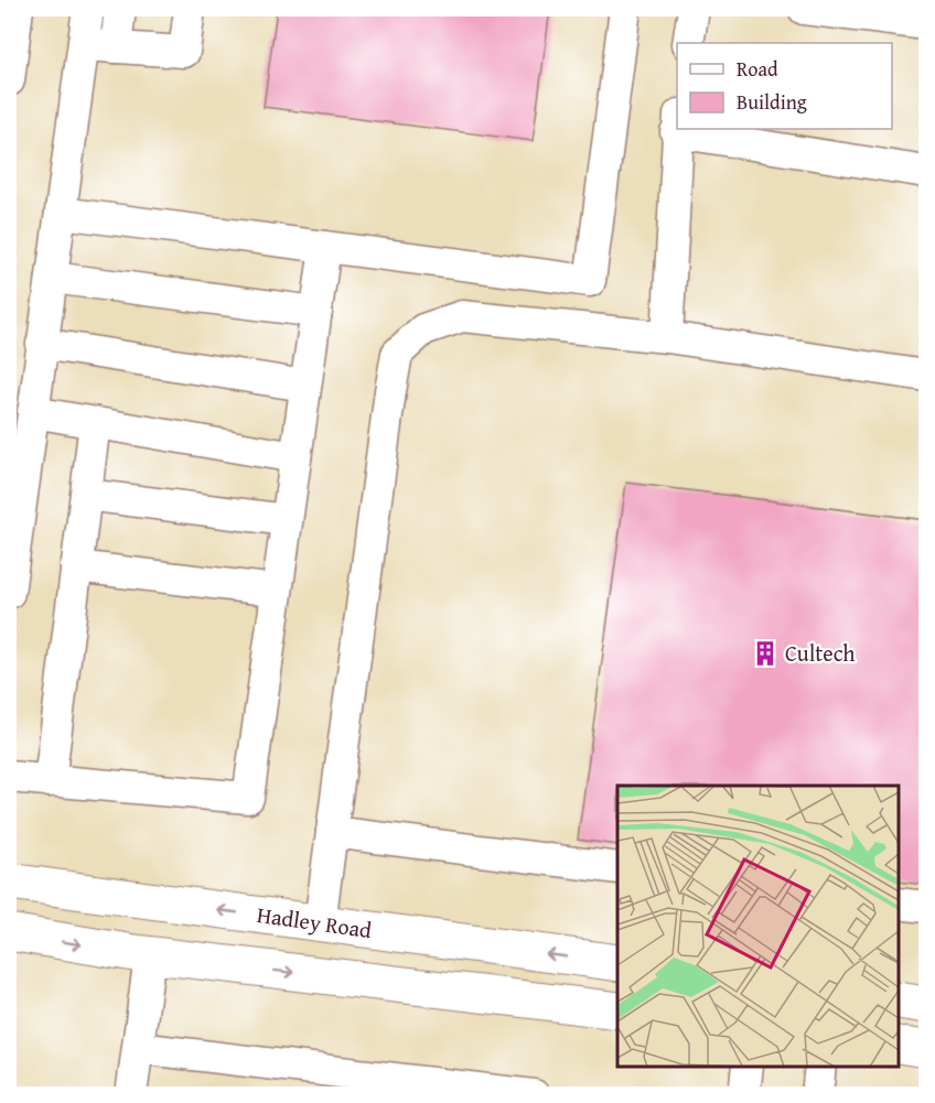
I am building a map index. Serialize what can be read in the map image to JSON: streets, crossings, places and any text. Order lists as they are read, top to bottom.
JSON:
{
  "streets": {
    "main road": ["Hadley Road"]
  },
  "places": {
    "building": ["Cultech"]
  },
  "legend": ["Road", "Building"]
}
